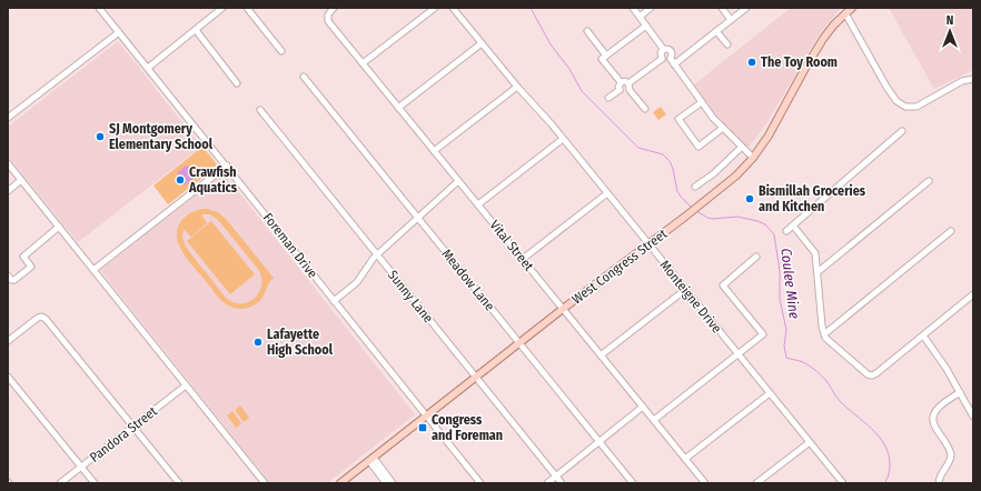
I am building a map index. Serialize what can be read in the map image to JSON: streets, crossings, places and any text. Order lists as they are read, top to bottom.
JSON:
{
  "streets": {
    "main road": ["West Congress Street"],
    "street": [
      "Foreman Drive",
      "Vital Street",
      "Meadow Lane",
      "Sunny Lane",
      "Monteigne Drive",
      "Pandora Street"
    ]
  },
  "crossings": [
    ["Foreman Drive", "West Congress Street"],
    ["Vital Street", "West Congress Street"],
    ["West Congress Street", "Meadow Lane"],
    ["West Congress Street", "Sunny Lane"],
    ["West Congress Street", "Monteigne Drive"]
  ],
  "water": ["Coulee Mine"],
  "places": {
    "other": [
      "The Toy Room",
      "SJ Montgomery Elementary School",
      "Crawfish Aquatics",
      "Bismillah Groceries and Kitchen",
      "Lafayette High School"
    ],
    "transit": ["Congress and Foreman"]
  },
  "north": "top"
}
